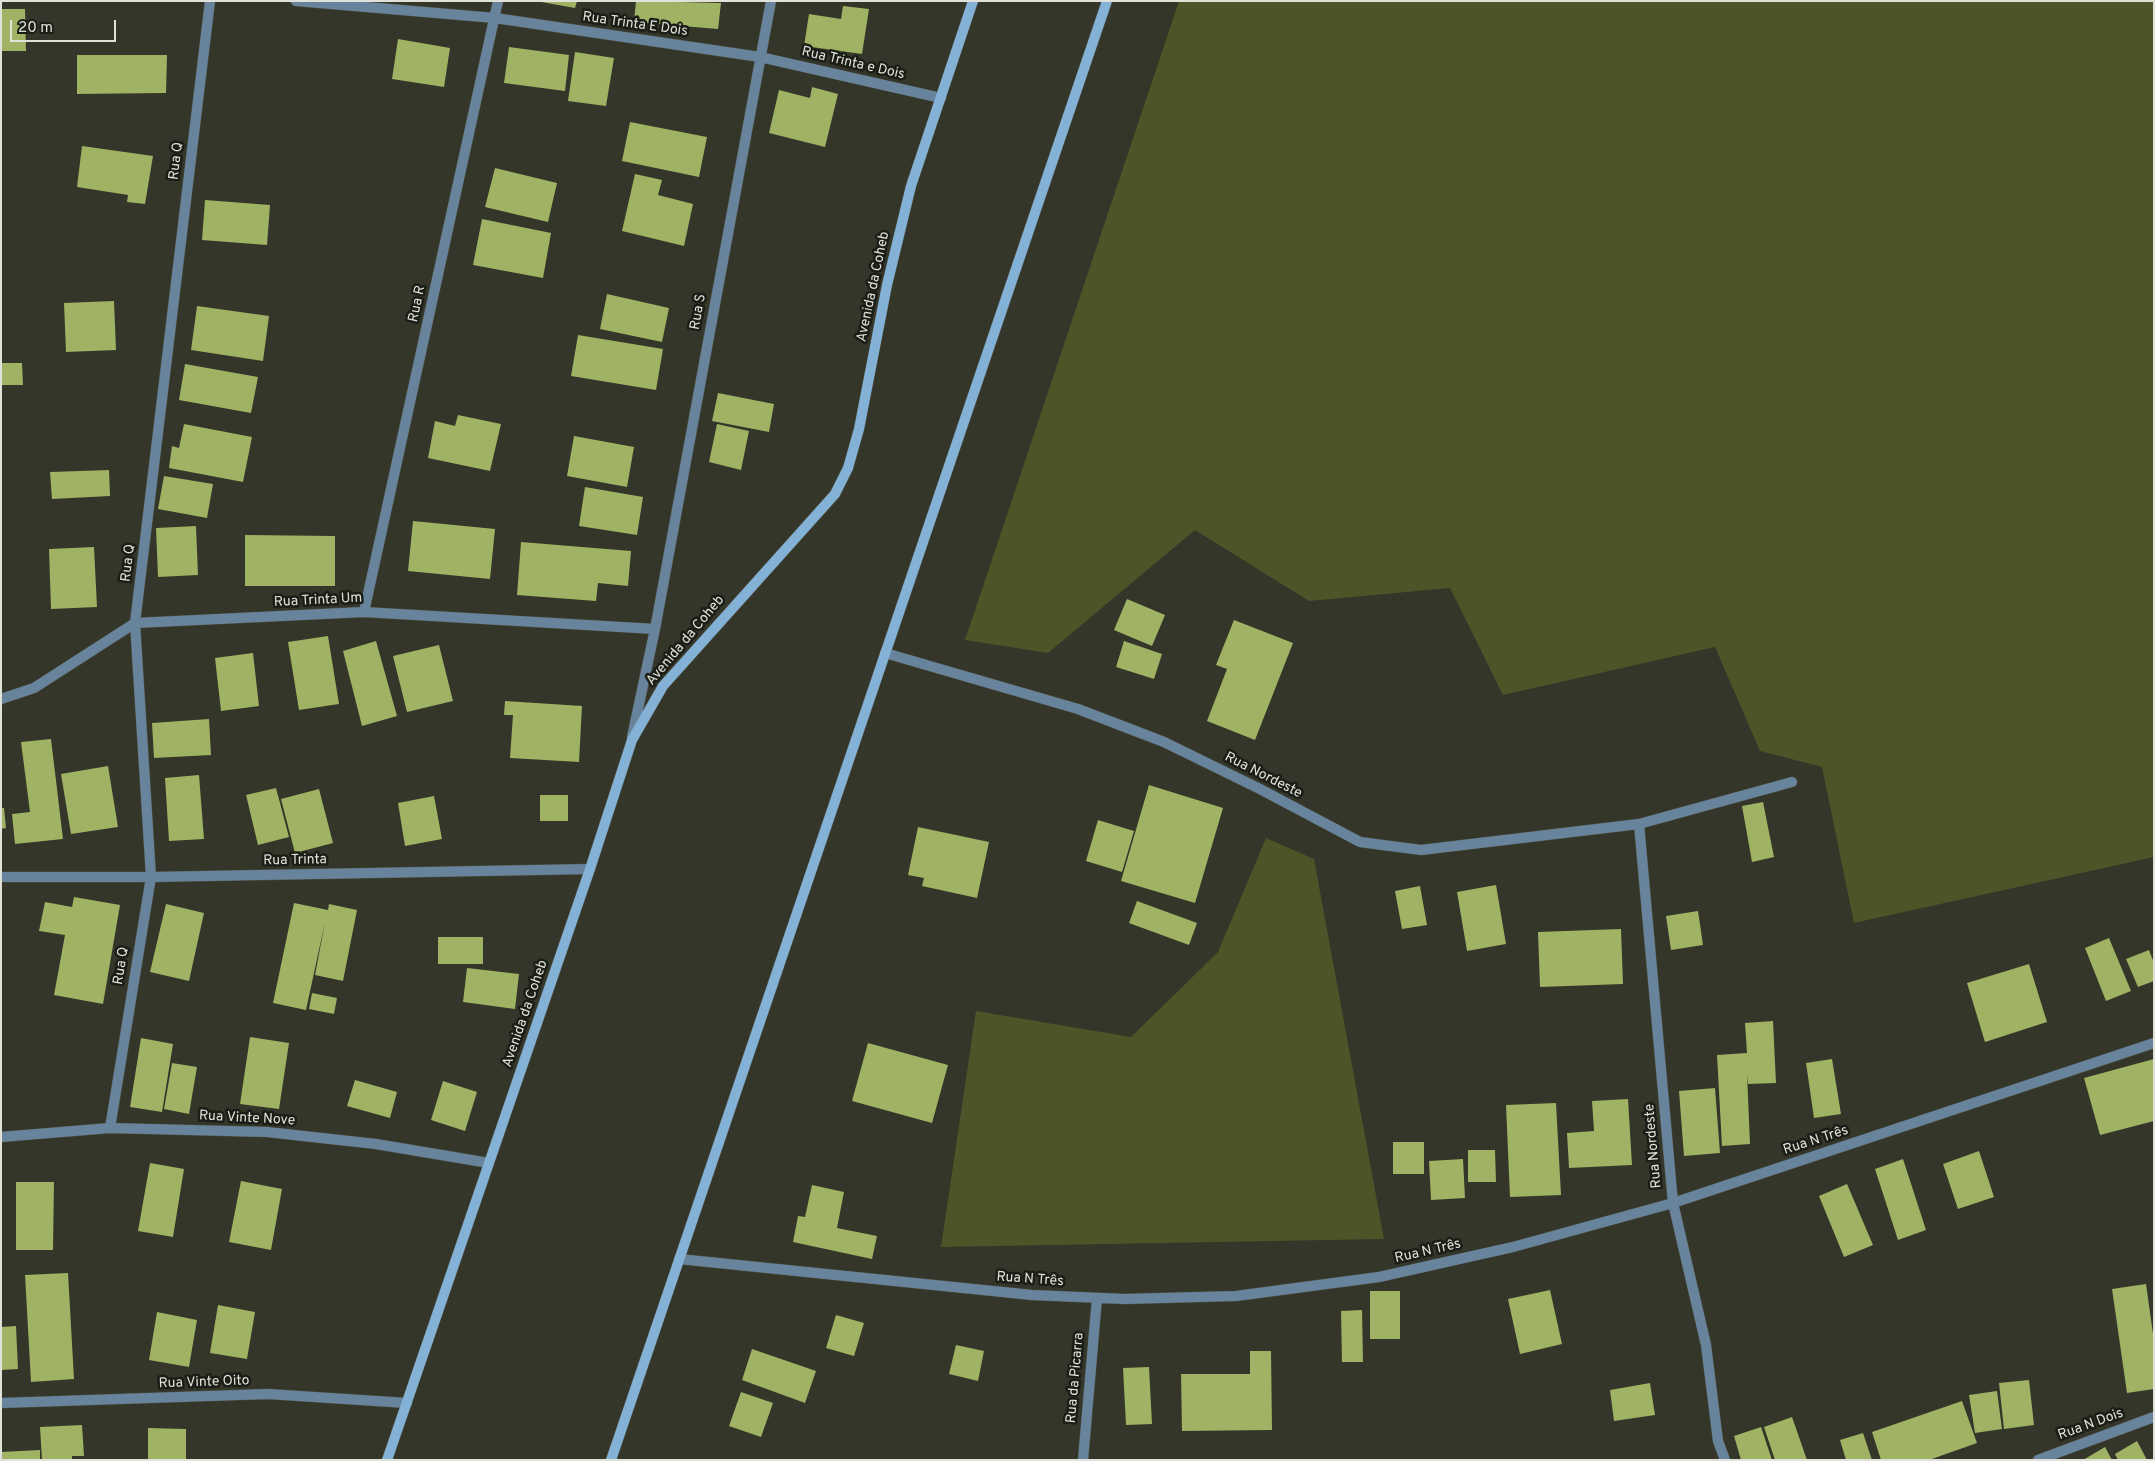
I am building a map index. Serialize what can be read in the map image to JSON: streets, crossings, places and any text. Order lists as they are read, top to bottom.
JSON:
{
  "streets": {
    "main road": ["Avenida da Coheb"],
    "street": [
      "Rua Trinta E Dois",
      "Rua Trinta e Dois",
      "Rua Q",
      "Rua R",
      "Rua S",
      "Rua Trinta Um",
      "Rua Nordeste",
      "Rua Trinta",
      "Rua Vinte Nove",
      "Rua N Três",
      "Rua da Picarra",
      "Rua Vinte Oito",
      "Rua N Dois"
    ]
  },
  "crossings": [
    ["Rua Trinta E Dois", "Rua Trinta e Dois"],
    ["Rua Trinta E Dois", "Rua R"],
    ["Rua Trinta E Dois", "Rua S"],
    ["Rua Trinta e Dois", "Avenida da Coheb"],
    ["Rua Trinta e Dois", "Rua S"],
    ["Rua Q", "Rua Trinta Um"],
    ["Rua Q", "Rua Trinta"],
    ["Rua Q", "Rua Vinte Nove"],
    ["Avenida da Coheb", "Rua S"],
    ["Avenida da Coheb", "Rua Trinta"],
    ["Avenida da Coheb", "Rua Vinte Nove"],
    ["Avenida da Coheb", "Rua Vinte Oito"],
    ["Rua R", "Rua Trinta Um"],
    ["Rua S", "Rua Trinta Um"],
    ["Rua Nordeste", "Rua N Três"],
    ["Rua N Três", "Rua da Picarra"]
  ],
  "scale_bar": "20 m"
}
